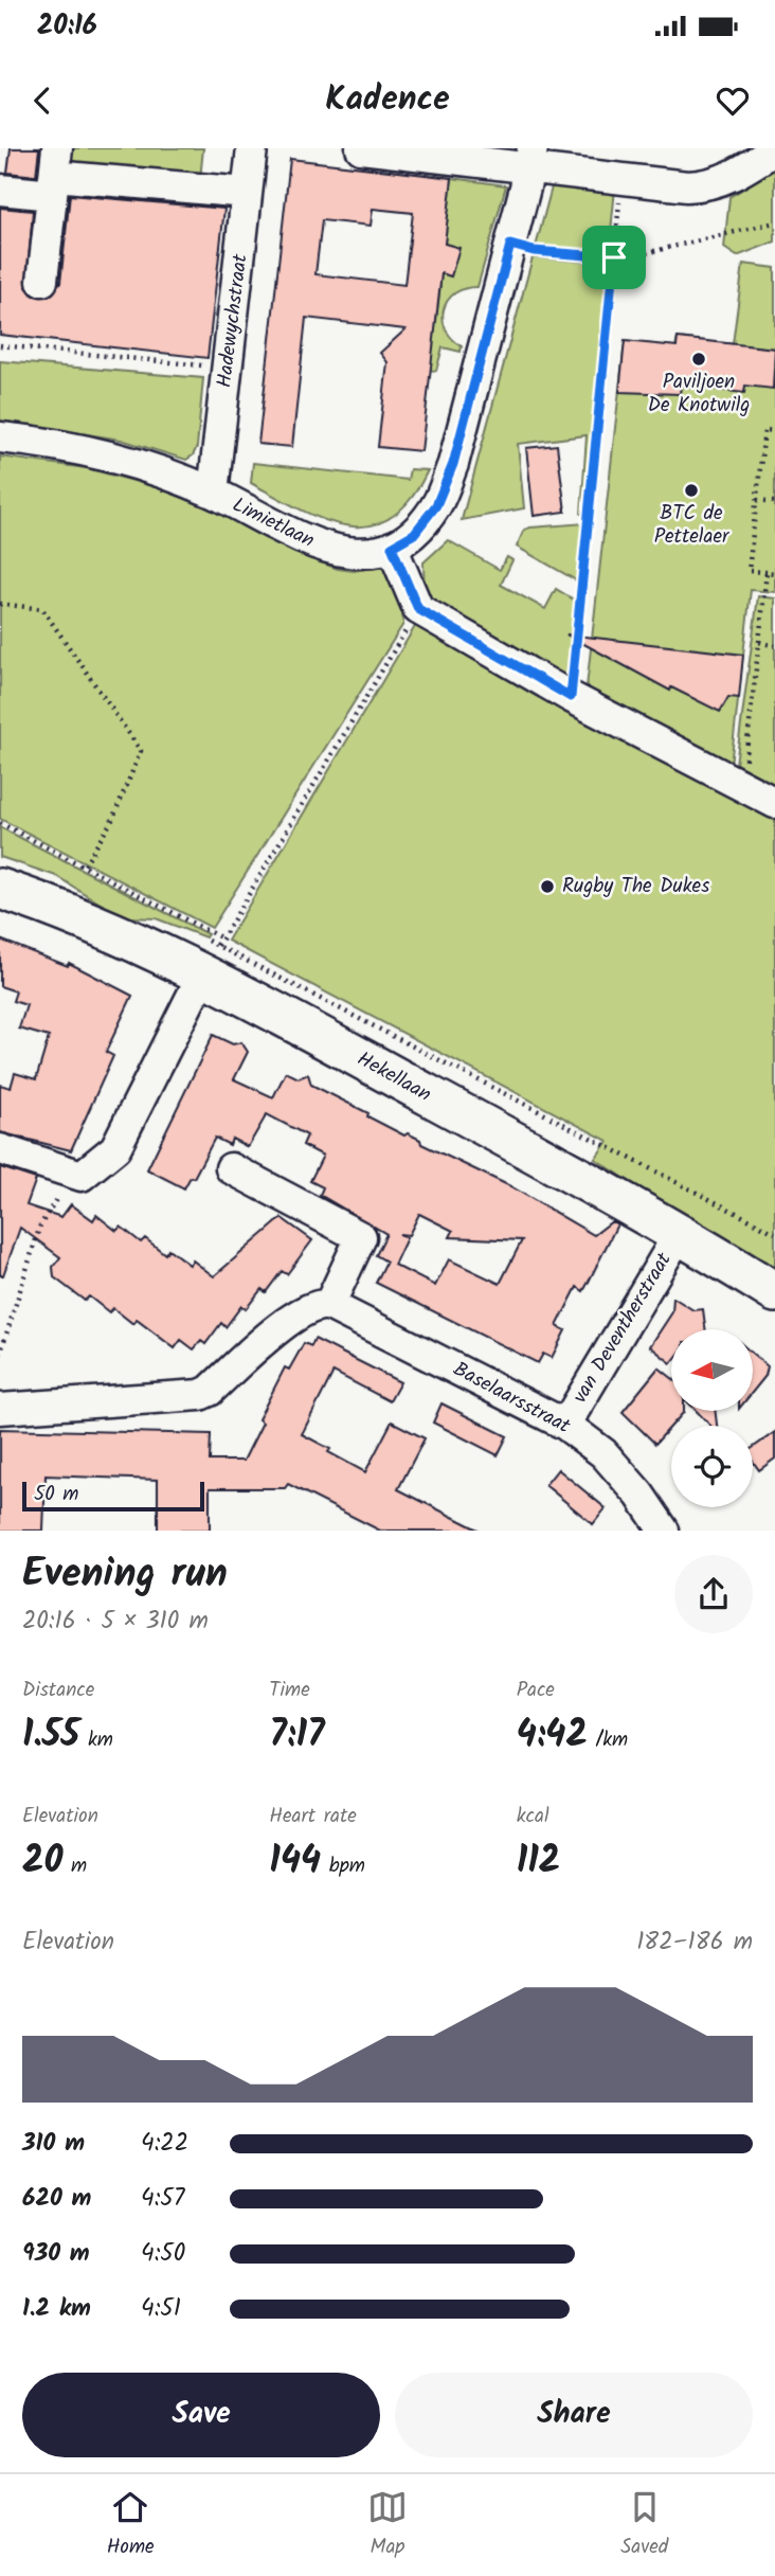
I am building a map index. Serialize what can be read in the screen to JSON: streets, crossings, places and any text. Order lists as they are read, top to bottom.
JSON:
{
  "streets": {
    "main road": ["Hekellaan"],
    "street": [
      "Hadewychstraat",
      "Limietlaan",
      "van Deventherstraat",
      "Baselaarsstraat"
    ]
  },
  "crossings": [
    ["Hadewychstraat", "Limietlaan"],
    ["Hekellaan", "van Deventherstraat"],
    ["van Deventherstraat", "Baselaarsstraat"]
  ],
  "places": ["Paviljoen De Knotwilg", "BTC de Pettelaer", "Rugby The Dukes"],
  "scale_bar": "50 m",
  "north": "left",
  "page": {
    "status": "20:16",
    "header": "Kadence",
    "scale": "50 m",
    "heading": ["Evening run", "20:16 · 5 × 310 m"],
    "stats": [
      ["Distance", "1.55 km"],
      ["Time", "7:17"],
      ["Pace", "4:42 /km"],
      ["Elevation", "20 m"],
      ["Heart rate", "144 bpm"],
      ["kcal", "112"]
    ],
    "chart": ["Elevation", "182–186 m"],
    "list": [
      {
        "name": "310 m",
        "note": "4:22"
      },
      {
        "name": "620 m",
        "note": "4:57"
      },
      {
        "name": "930 m",
        "note": "4:50"
      },
      {
        "name": "1.2 km",
        "note": "4:51"
      }
    ],
    "buttons": ["Save", "Share"],
    "tabs": ["Home", "Map", "Saved"]
  }
}
